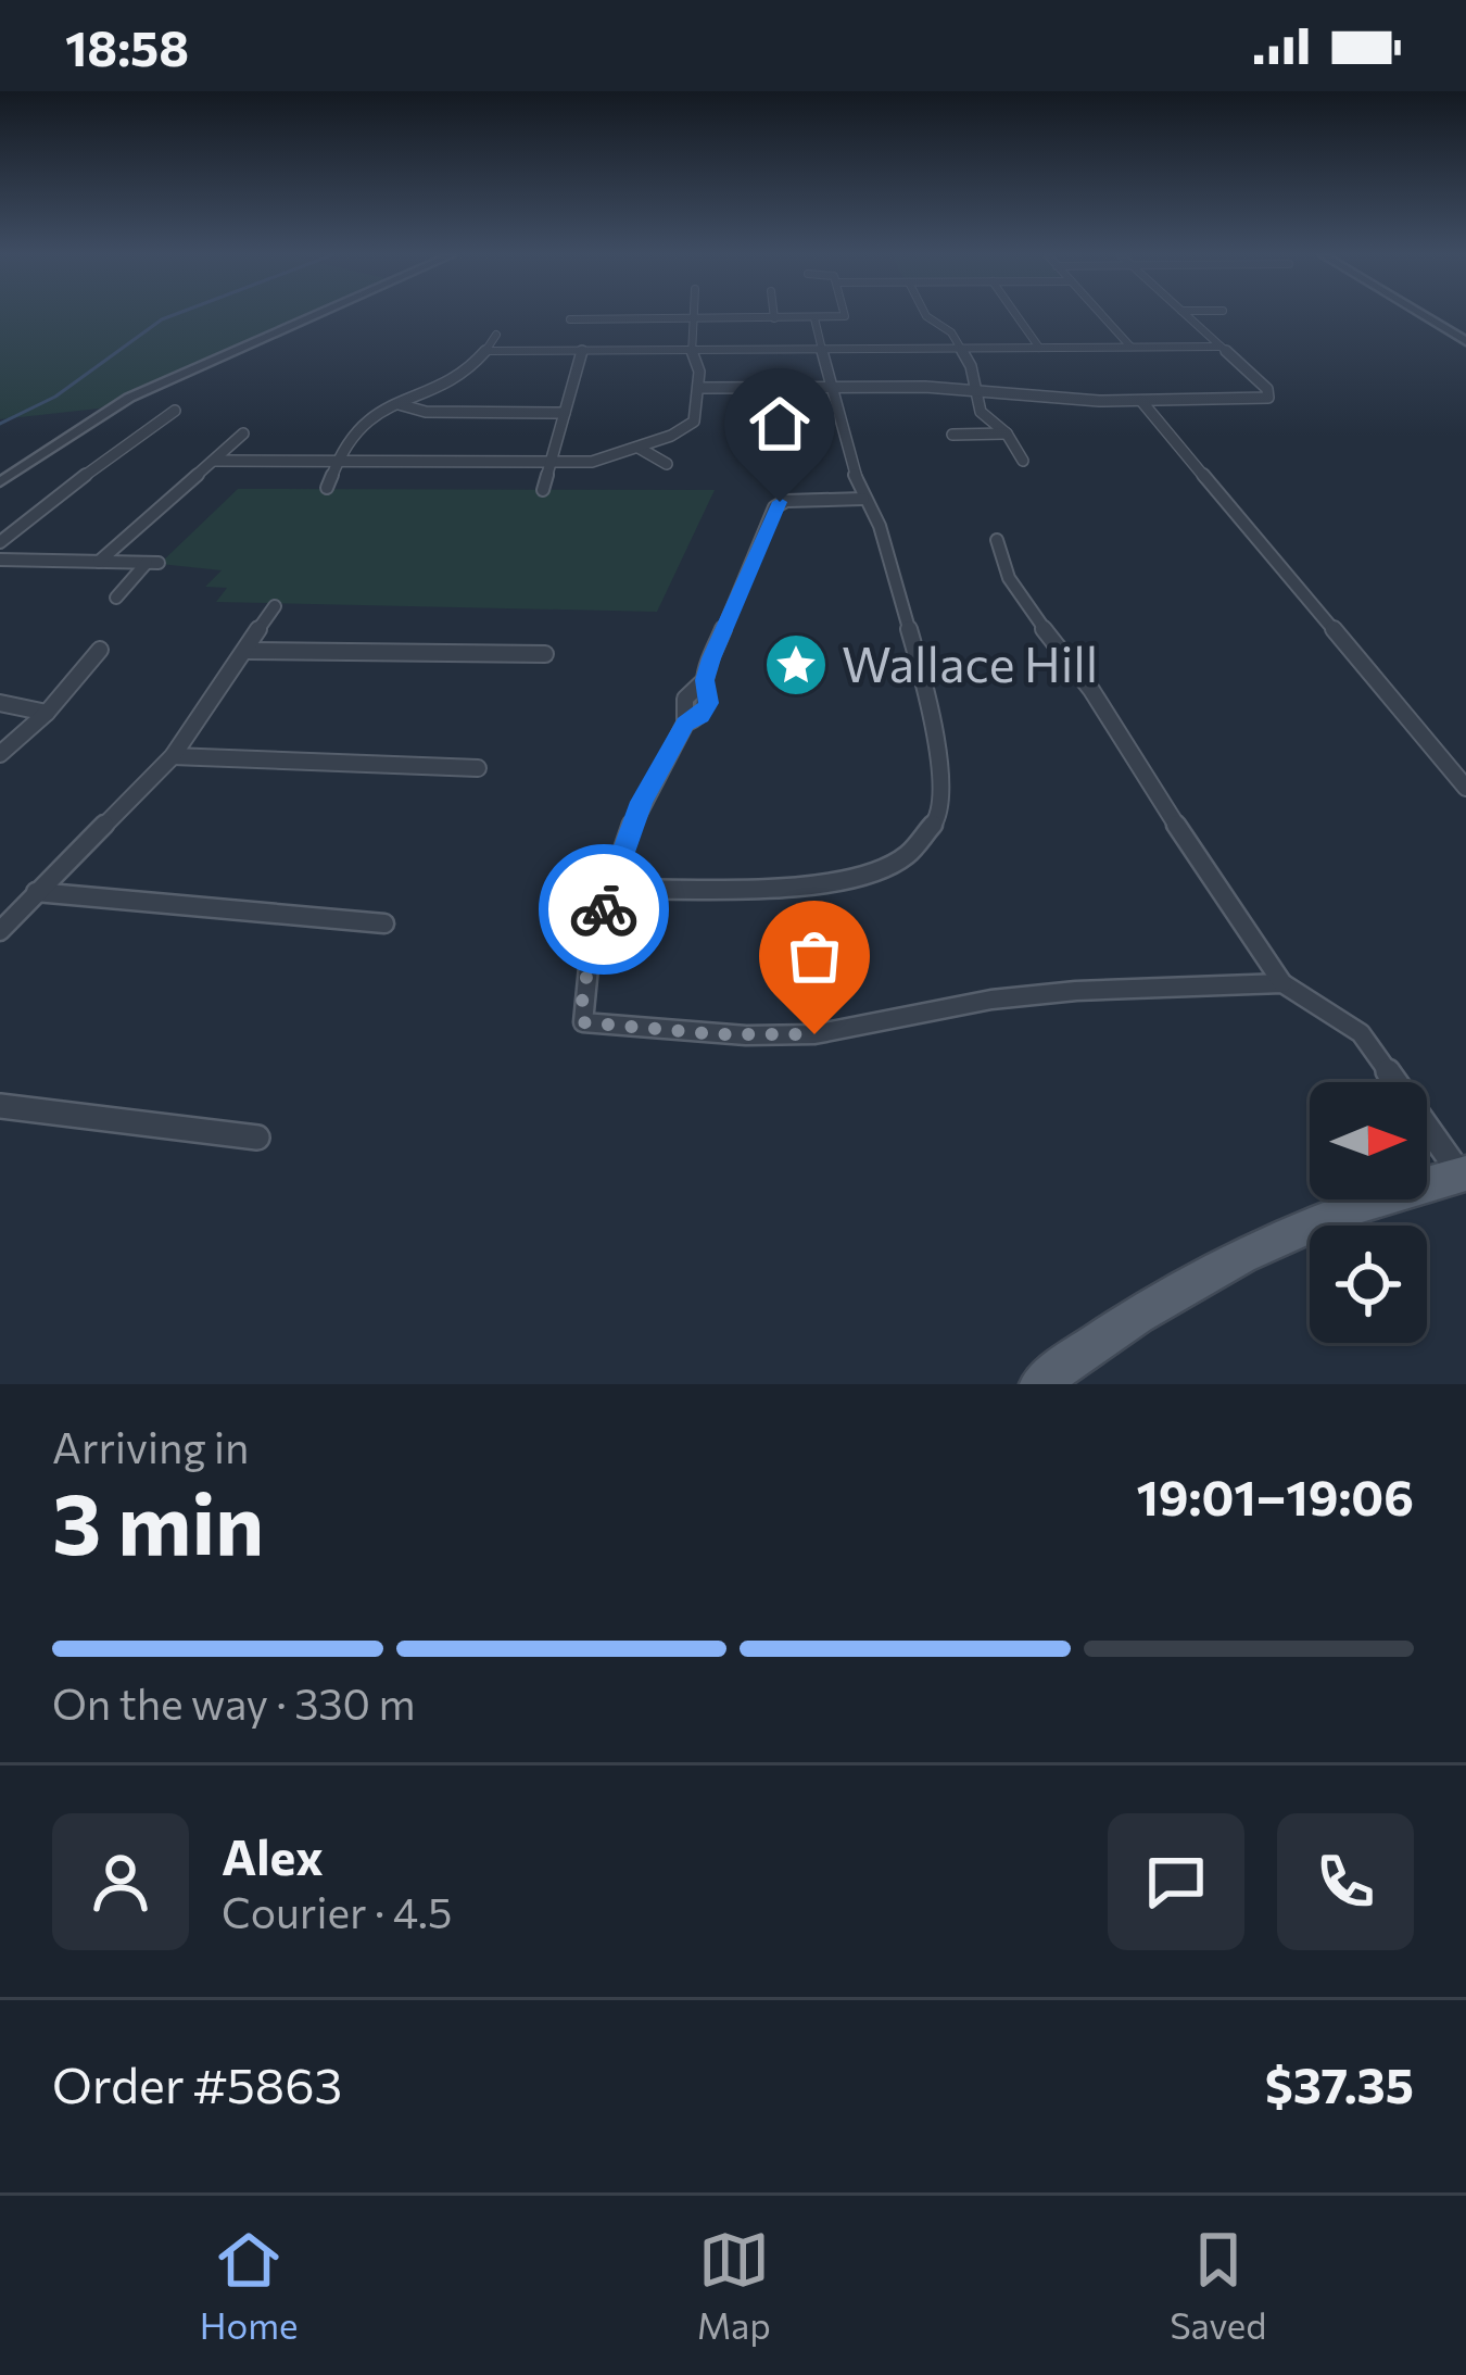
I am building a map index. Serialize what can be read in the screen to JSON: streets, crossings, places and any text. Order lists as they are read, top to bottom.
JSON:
{
  "places": {
    "place": ["Wallace Hill"]
  },
  "north": "right",
  "page": {
    "status": "18:58",
    "heading": ["3 min", "Arriving in", "19:01–19:06"],
    "panel": [
      "Alex",
      "Courier · 4.5",
      "Order #5863",
      "$37.35"
    ],
    "bar": "On the way · 330 m",
    "tabs": ["Home", "Map", "Saved"]
  }
}
